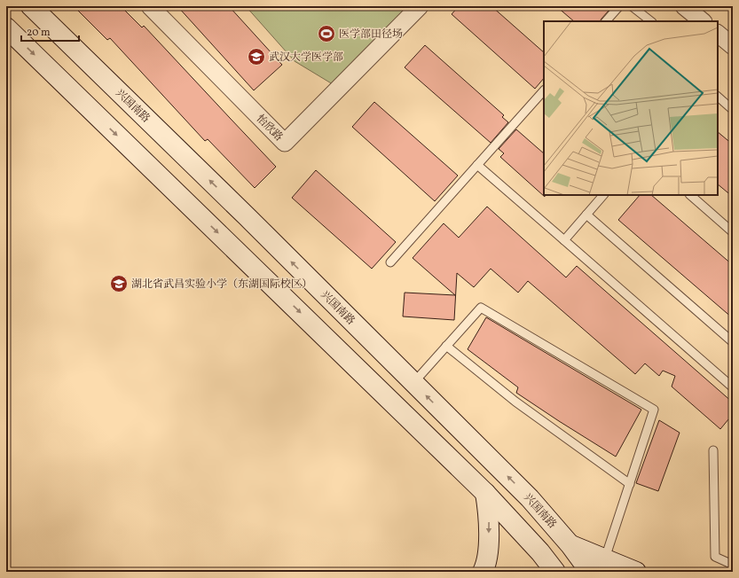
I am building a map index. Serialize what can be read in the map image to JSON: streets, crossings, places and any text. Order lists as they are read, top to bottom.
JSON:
{
  "streets": {
    "main road": ["兴国南路"],
    "street": ["怡欣路"]
  },
  "places": {
    "sports": ["医学部田径场"],
    "school or university": ["武汉大学医学部", "湖北省武昌实验小学（东湖国际校区）"]
  },
  "scale_bar": "20 m"
}
